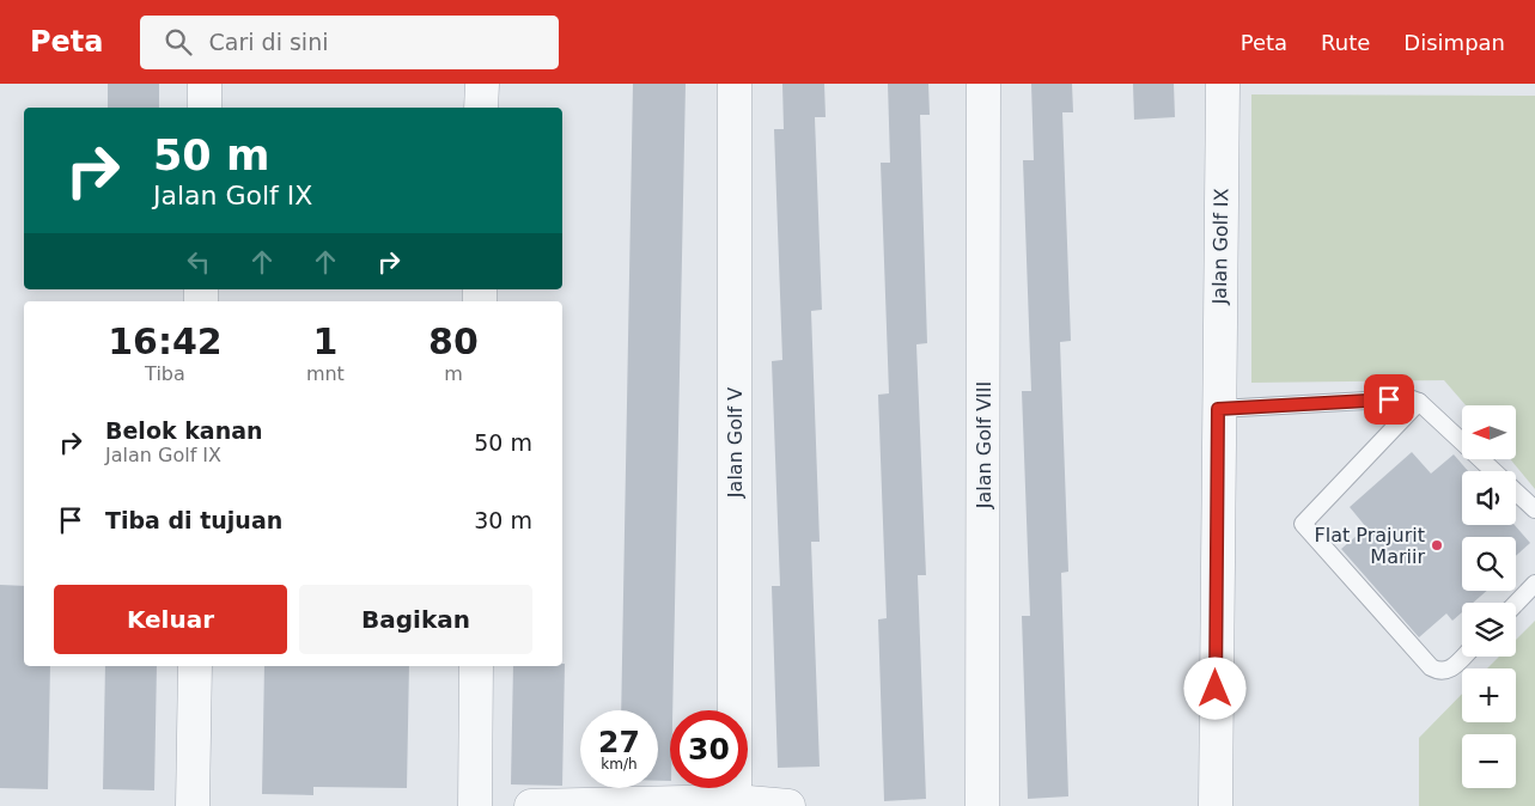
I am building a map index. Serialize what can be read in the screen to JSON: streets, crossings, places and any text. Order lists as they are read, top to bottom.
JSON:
{
  "streets": {
    "street": ["Jalan Golf IX", "Jalan Golf V", "Jalan Golf VIII"]
  },
  "places": ["Flat Prajurit Mariir"],
  "north": "left",
  "page": {
    "header": "Peta",
    "search": "Cari di sini",
    "nav": ["Peta", "Rute", "Disimpan"],
    "turn": ["50 m", "Jalan Golf IX"],
    "eta": [
      "16:42",
      "Tiba",
      "1",
      "mnt",
      "80",
      "m"
    ],
    "list": [
      {
        "name": "Belok kanan",
        "note": "Jalan Golf IX",
        "value": "50 m"
      },
      {
        "name": "Tiba di tujuan",
        "value": "30 m"
      }
    ],
    "map_buttons": ["+", "−"],
    "buttons": ["Keluar", "Bagikan"],
    "speed": "27 km/h",
    "limit": "30"
  }
}
